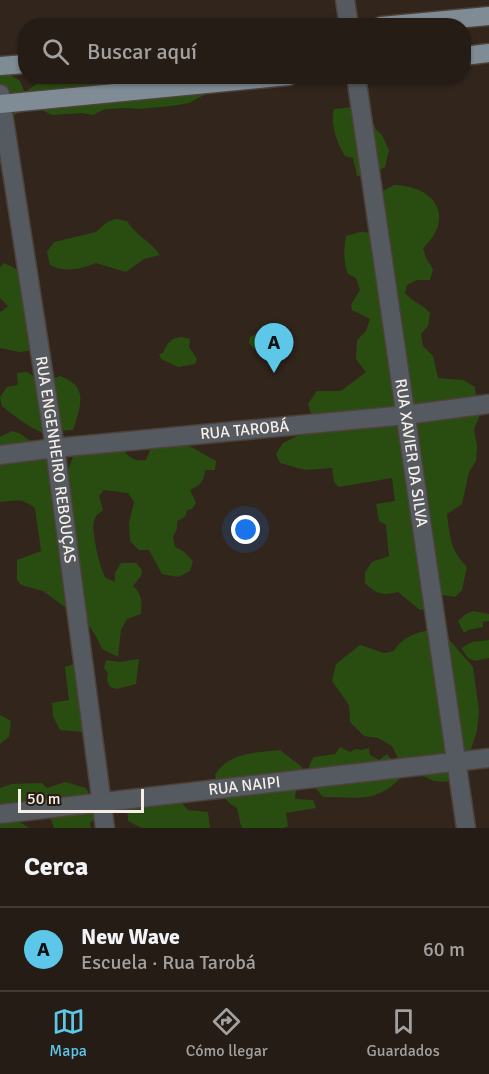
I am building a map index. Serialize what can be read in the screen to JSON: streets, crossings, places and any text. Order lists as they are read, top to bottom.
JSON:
{
  "streets": {
    "street": [
      "RUA TAROBÁ",
      "RUA XAVIER DA SILVA",
      "RUA ENGENHEIRO REBOUÇAS",
      "RUA NAIPI"
    ]
  },
  "crossings": [
    ["RUA TAROBÁ", "RUA XAVIER DA SILVA"],
    ["RUA TAROBÁ", "RUA ENGENHEIRO REBOUÇAS"],
    ["RUA XAVIER DA SILVA", "RUA NAIPI"],
    ["RUA ENGENHEIRO REBOUÇAS", "RUA NAIPI"]
  ],
  "scale_bar": "50 m",
  "page": {
    "search": "Buscar aquí",
    "pins": "A",
    "scale": "50 m",
    "heading": "Cerca",
    "list": [
      {
        "mark": "A",
        "name": "New Wave",
        "note": "Escuela · Rua Tarobá",
        "value": "60 m"
      }
    ],
    "nav": ["Mapa", "Cómo llegar", "Guardados"]
  }
}
